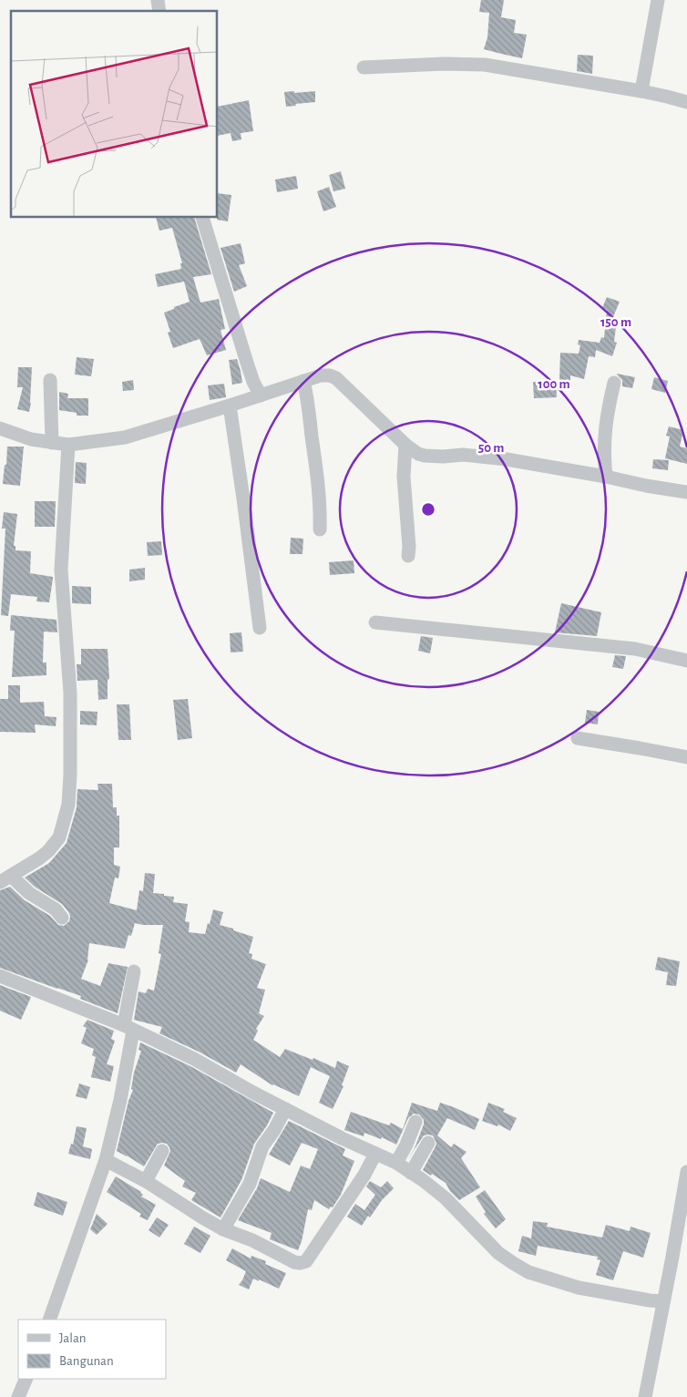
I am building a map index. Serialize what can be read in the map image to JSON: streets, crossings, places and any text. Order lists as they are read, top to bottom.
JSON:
{
  "legend": ["Jalan", "Bangunan"],
  "rings": ["150 m", "100 m", "50 m"]
}
